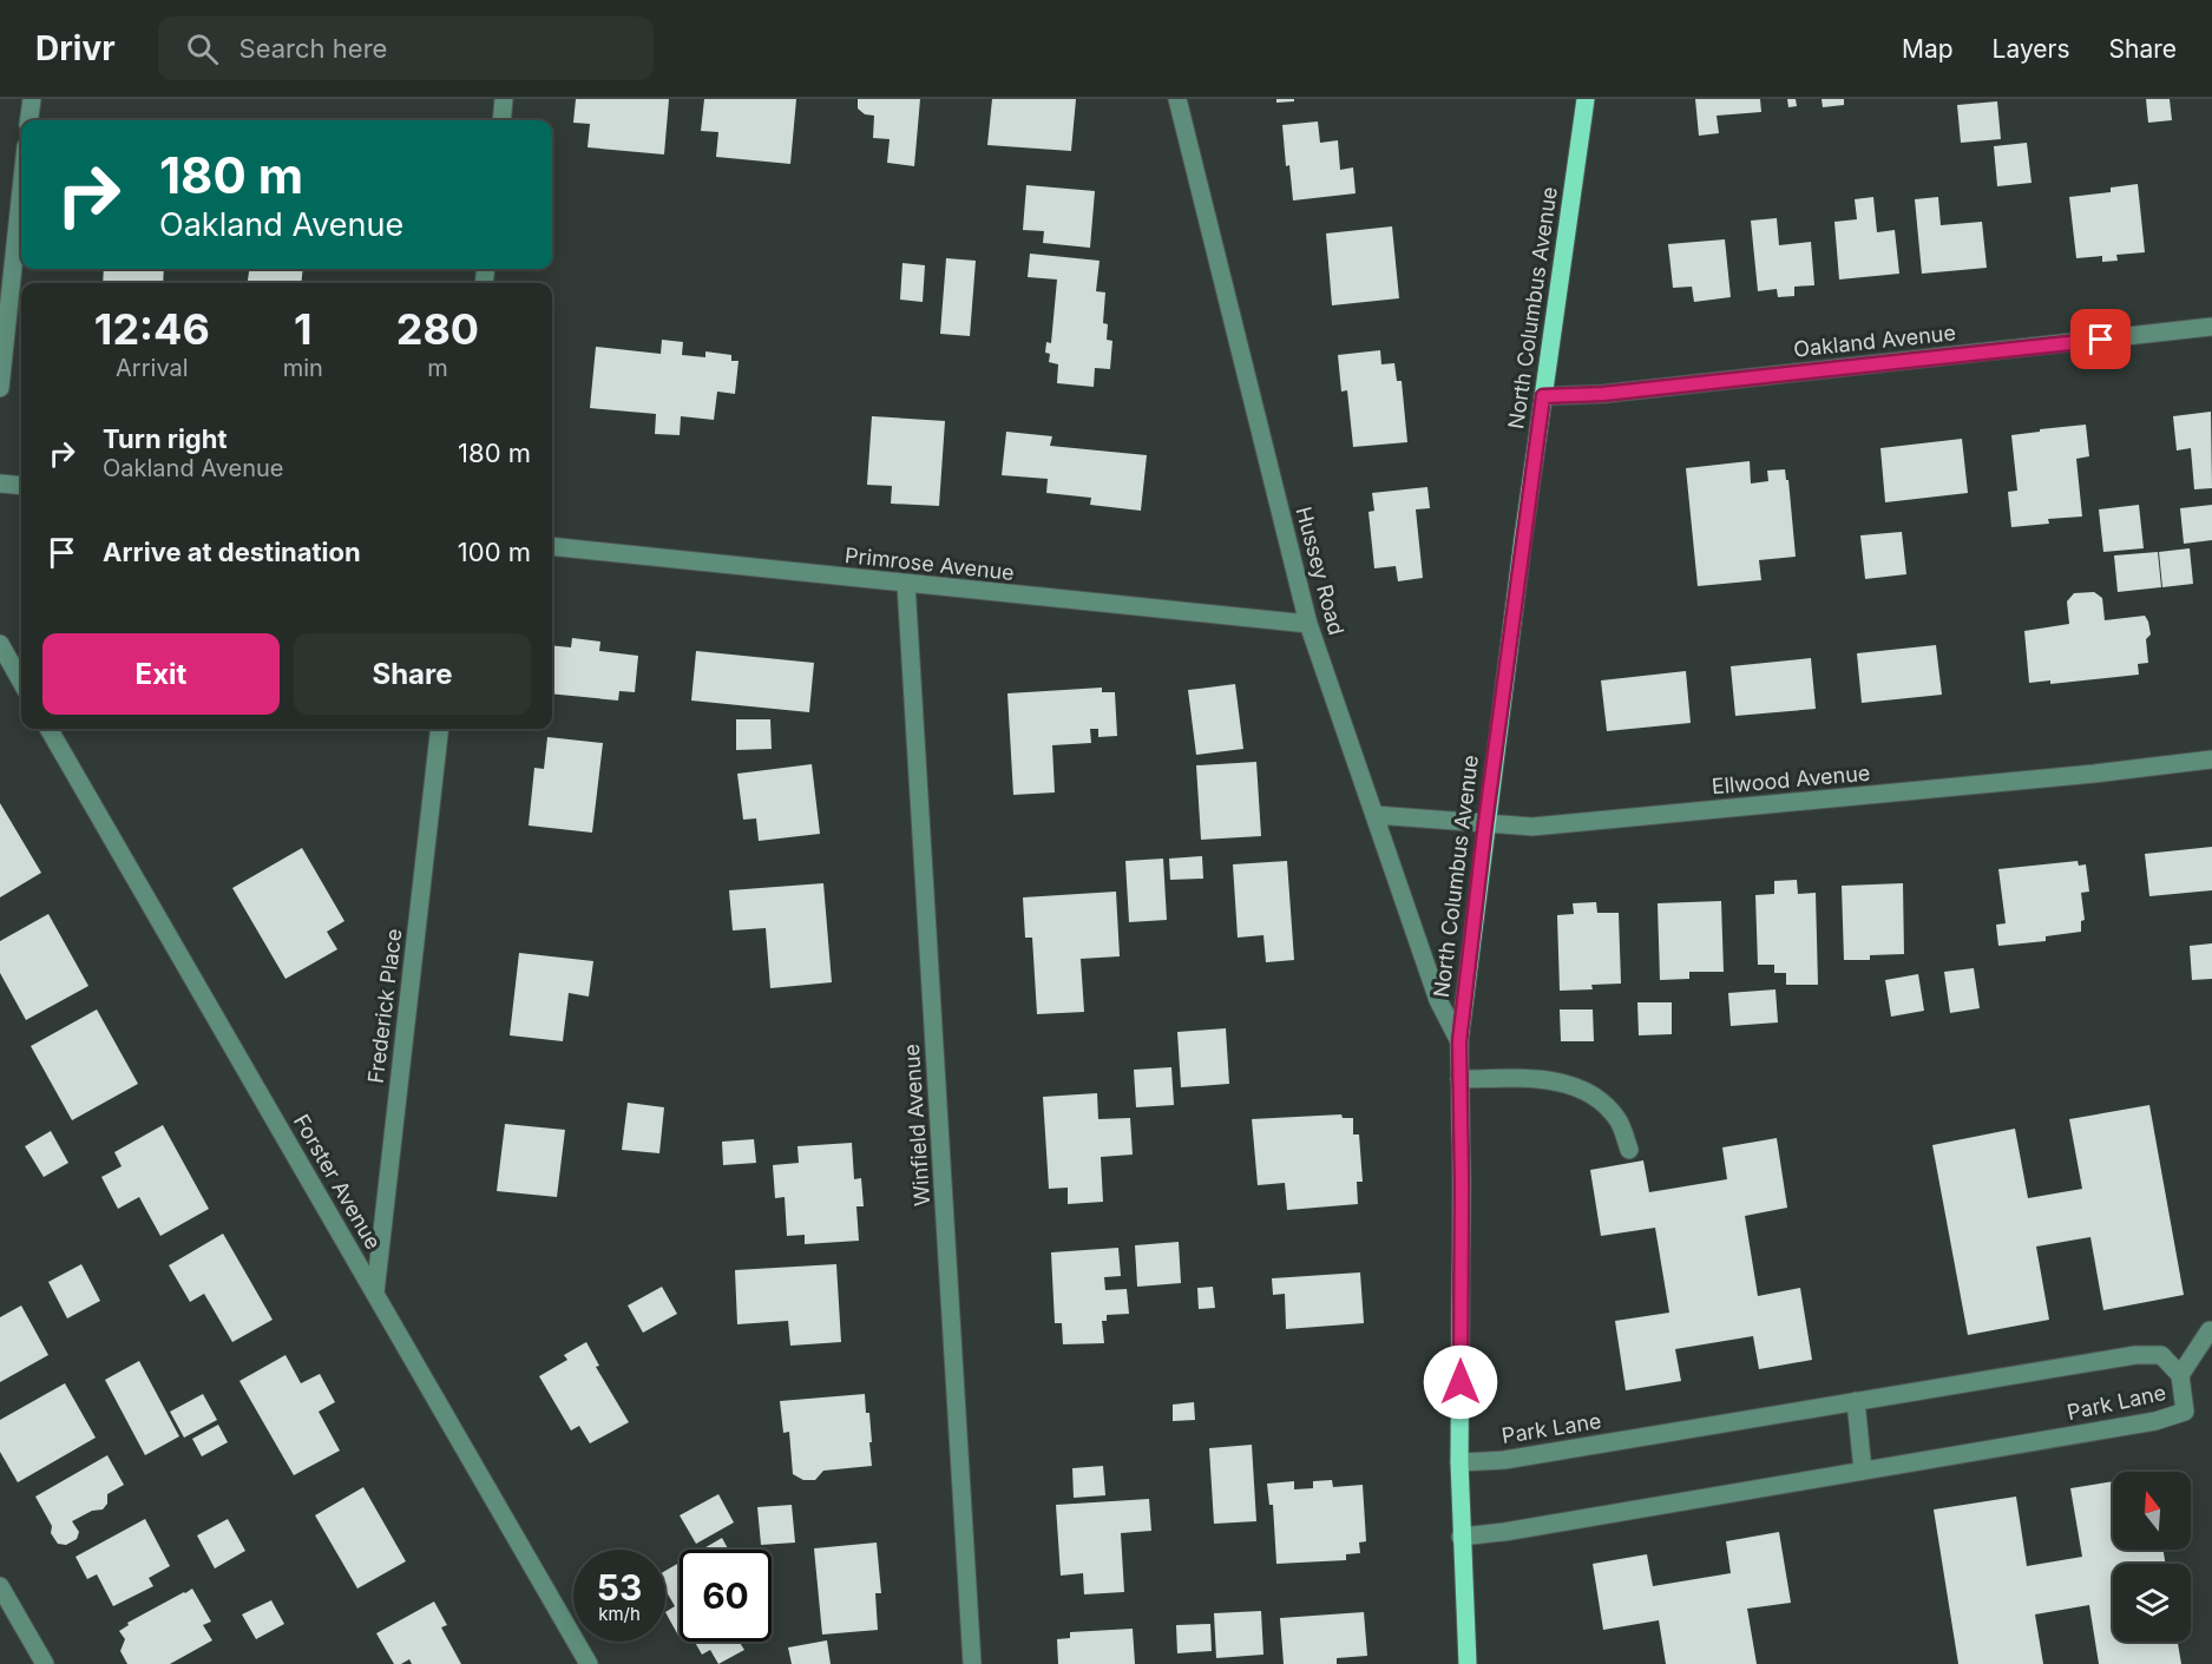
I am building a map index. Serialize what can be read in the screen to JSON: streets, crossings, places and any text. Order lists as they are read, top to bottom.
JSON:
{
  "streets": {
    "main road": ["North Columbus Avenue"],
    "street": [
      "Oakland Avenue",
      "Primrose Avenue",
      "Hussey Road",
      "Ellwood Avenue",
      "Frederick Place",
      "Winfield Avenue",
      "Forster Avenue",
      "Park Lane"
    ]
  },
  "crossings": [
    ["North Columbus Avenue", "Oakland Avenue"],
    ["North Columbus Avenue", "Hussey Road"],
    ["North Columbus Avenue", "Ellwood Avenue"],
    ["North Columbus Avenue", "Park Lane"],
    ["Primrose Avenue", "Hussey Road"],
    ["Primrose Avenue", "Winfield Avenue"],
    ["Hussey Road", "Ellwood Avenue"],
    ["Frederick Place", "Forster Avenue"]
  ],
  "north": "top",
  "page": {
    "header": "Drivr",
    "search": "Search here",
    "nav": ["Map", "Layers", "Share"],
    "turn": ["180 m", "Oakland Avenue"],
    "eta": [
      "12:46",
      "Arrival",
      "1",
      "min",
      "280",
      "m"
    ],
    "list": [
      {
        "name": "Turn right",
        "note": "Oakland Avenue",
        "value": "180 m"
      },
      {
        "name": "Arrive at destination",
        "value": "100 m"
      }
    ],
    "buttons": ["Exit", "Share"],
    "speed": "53 km/h",
    "limit": "60"
  }
}
